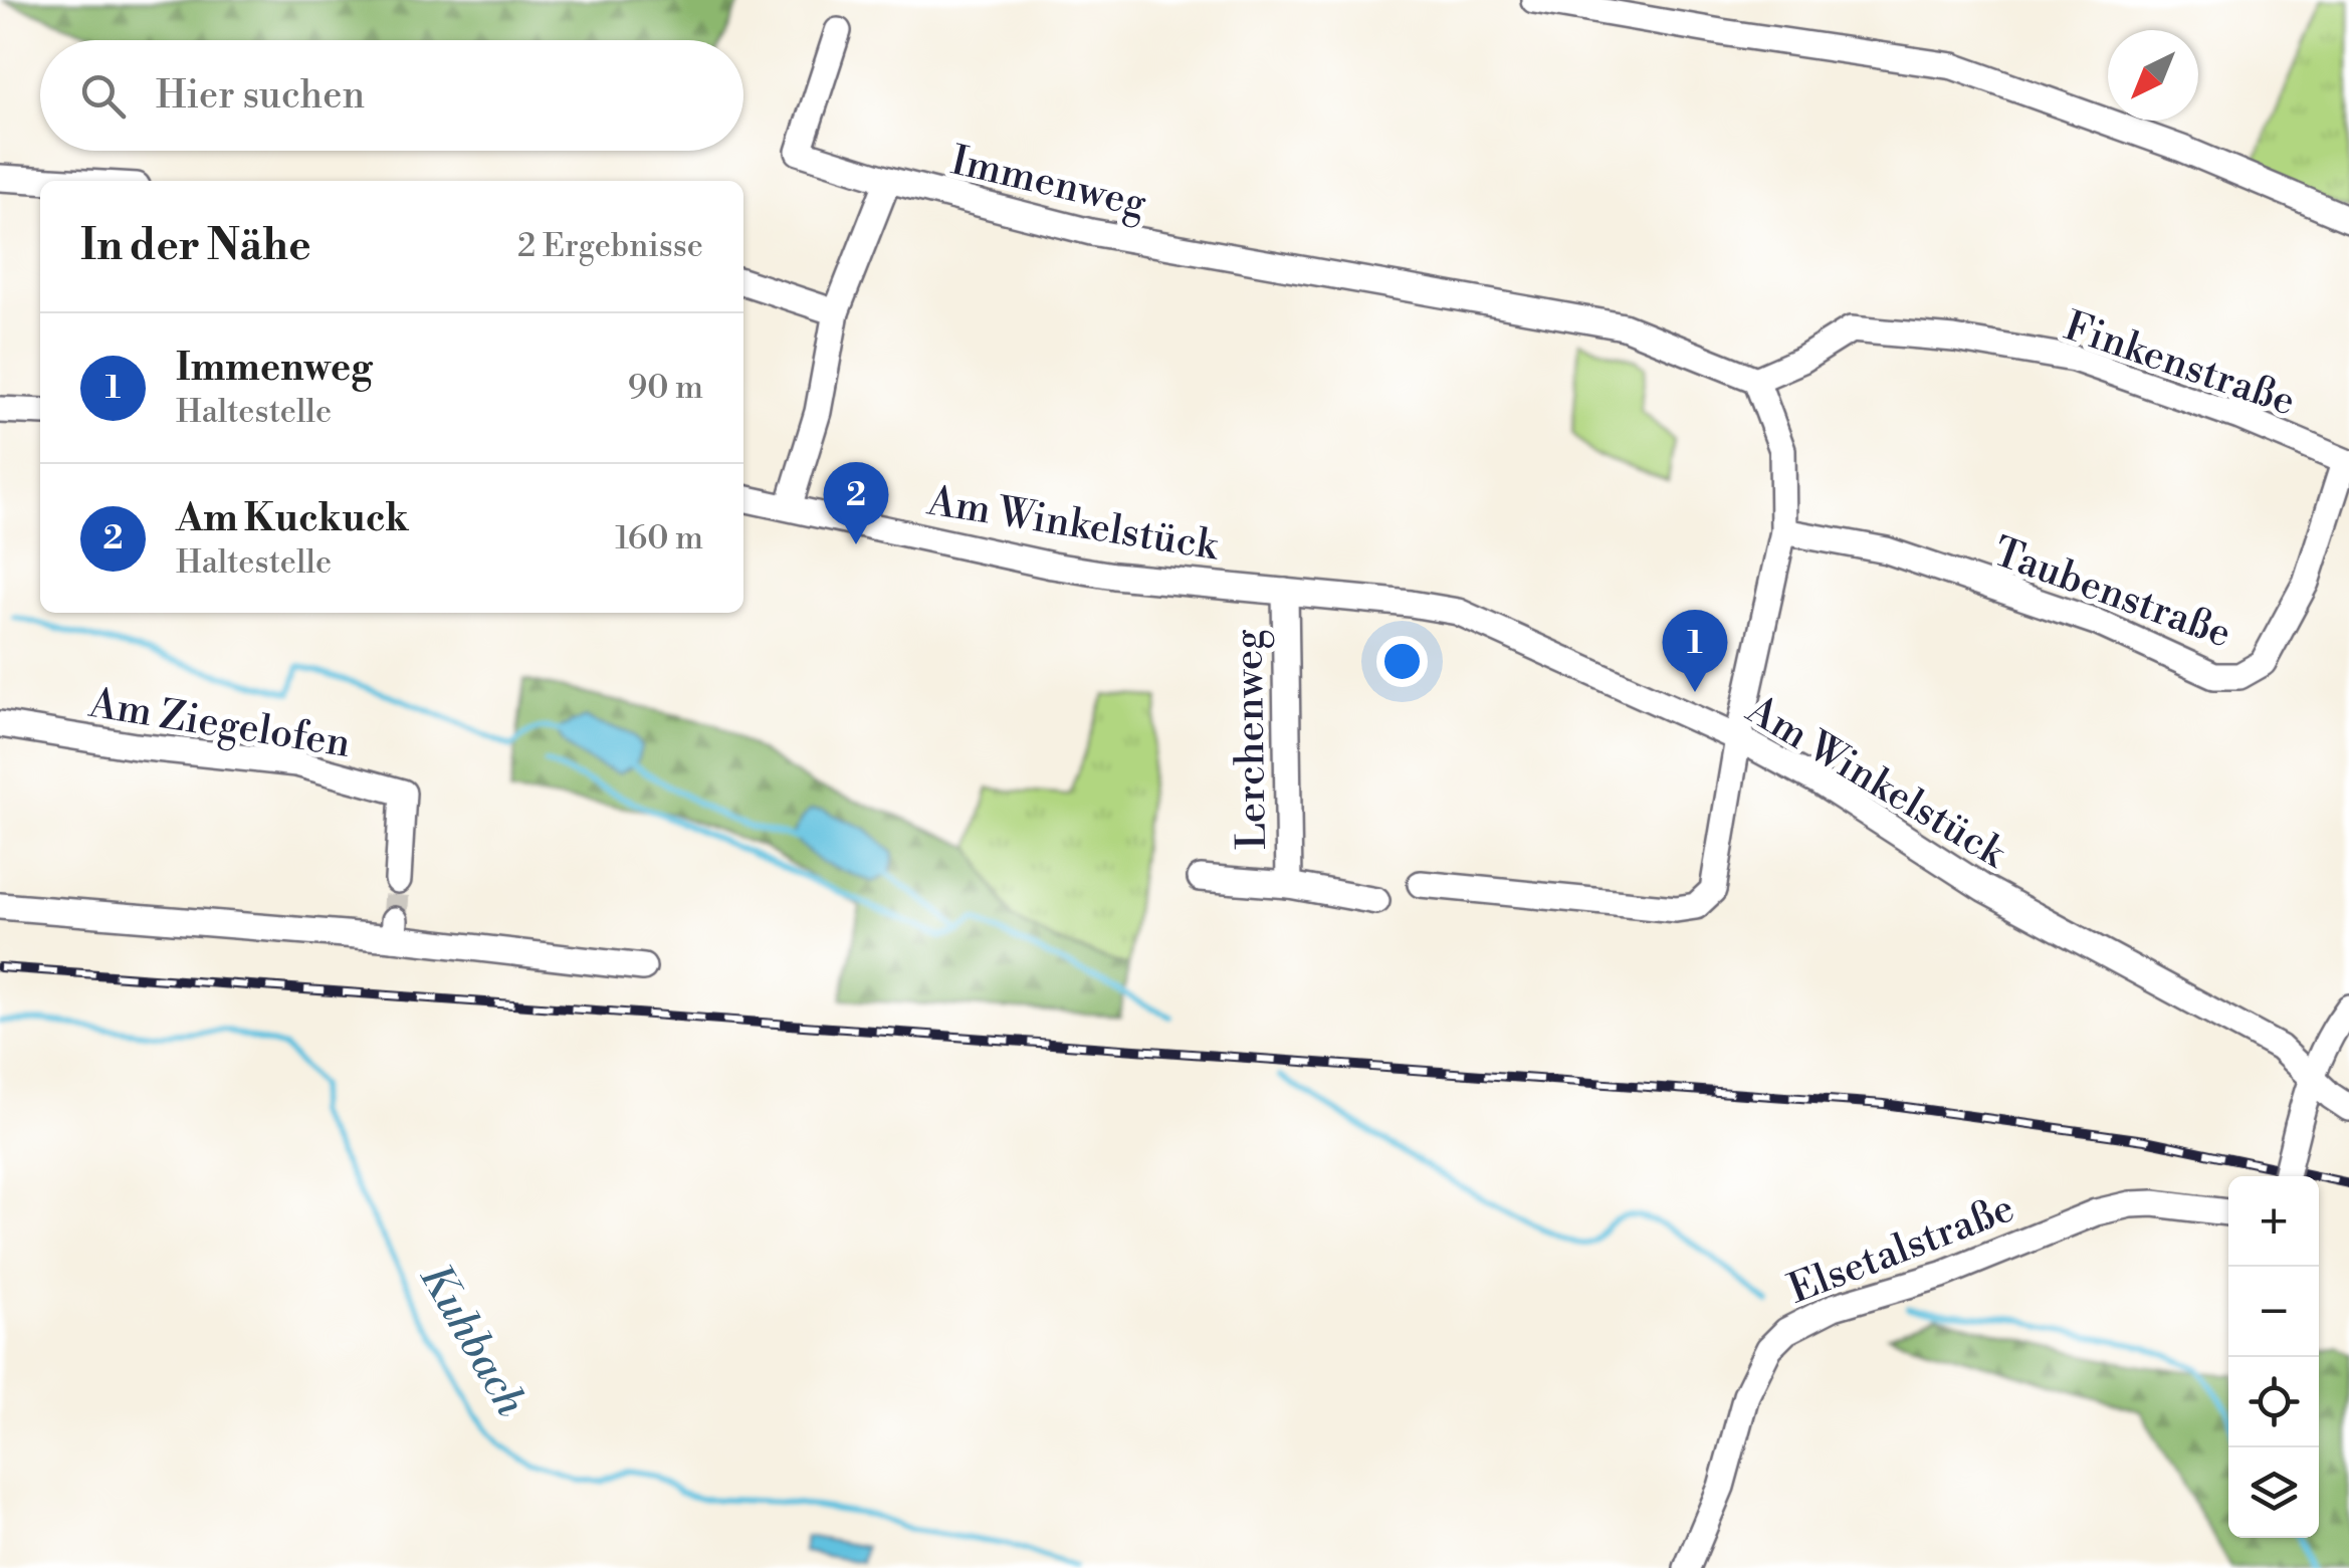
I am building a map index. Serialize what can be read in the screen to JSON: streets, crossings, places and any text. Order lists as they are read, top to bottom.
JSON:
{
  "streets": {
    "street": [
      "Immenweg",
      "Finkenstraße",
      "Am Winkelstück",
      "Taubenstraße",
      "Am Ziegelofen",
      "Lerchenweg",
      "Elsetalstraße"
    ]
  },
  "crossings": [
    ["Immenweg", "Finkenstraße"],
    ["Immenweg", "Am Winkelstück"],
    ["Finkenstraße", "Taubenstraße"],
    ["Am Winkelstück", "Lerchenweg"]
  ],
  "water": ["Kuhbach"],
  "north": "bottom left",
  "page": {
    "search": "Hier suchen",
    "heading": ["In der Nähe", "2 Ergebnisse"],
    "list": [
      {
        "mark": "1",
        "name": "Immenweg",
        "note": "Haltestelle",
        "value": "90 m"
      },
      {
        "mark": "2",
        "name": "Am Kuckuck",
        "note": "Haltestelle",
        "value": "160 m"
      }
    ],
    "pins": ["2", "1"],
    "map_buttons": ["+", "−"]
  }
}
